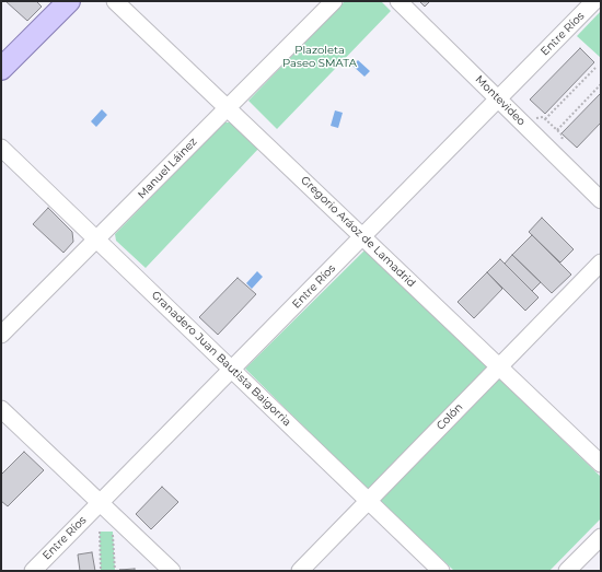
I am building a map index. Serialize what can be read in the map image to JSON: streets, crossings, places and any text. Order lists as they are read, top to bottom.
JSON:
{
  "streets": {
    "street": [
      "Entre Ríos",
      "Montevideo",
      "Manuel Láinez",
      "Gregorio Aráoz de Lamadrid",
      "Granadero Juan Bautista Baigorria",
      "Colón"
    ]
  },
  "crossings": [
    ["Entre Ríos", "Montevideo"],
    ["Entre Ríos", "Gregorio Aráoz de Lamadrid"],
    ["Entre Ríos", "Granadero Juan Bautista Baigorria"],
    ["Manuel Láinez", "Gregorio Aráoz de Lamadrid"],
    ["Manuel Láinez", "Granadero Juan Bautista Baigorria"],
    ["Gregorio Aráoz de Lamadrid", "Colón"],
    ["Granadero Juan Bautista Baigorria", "Colón"]
  ],
  "parks": ["Plazoleta Paseo SMATA"]
}
